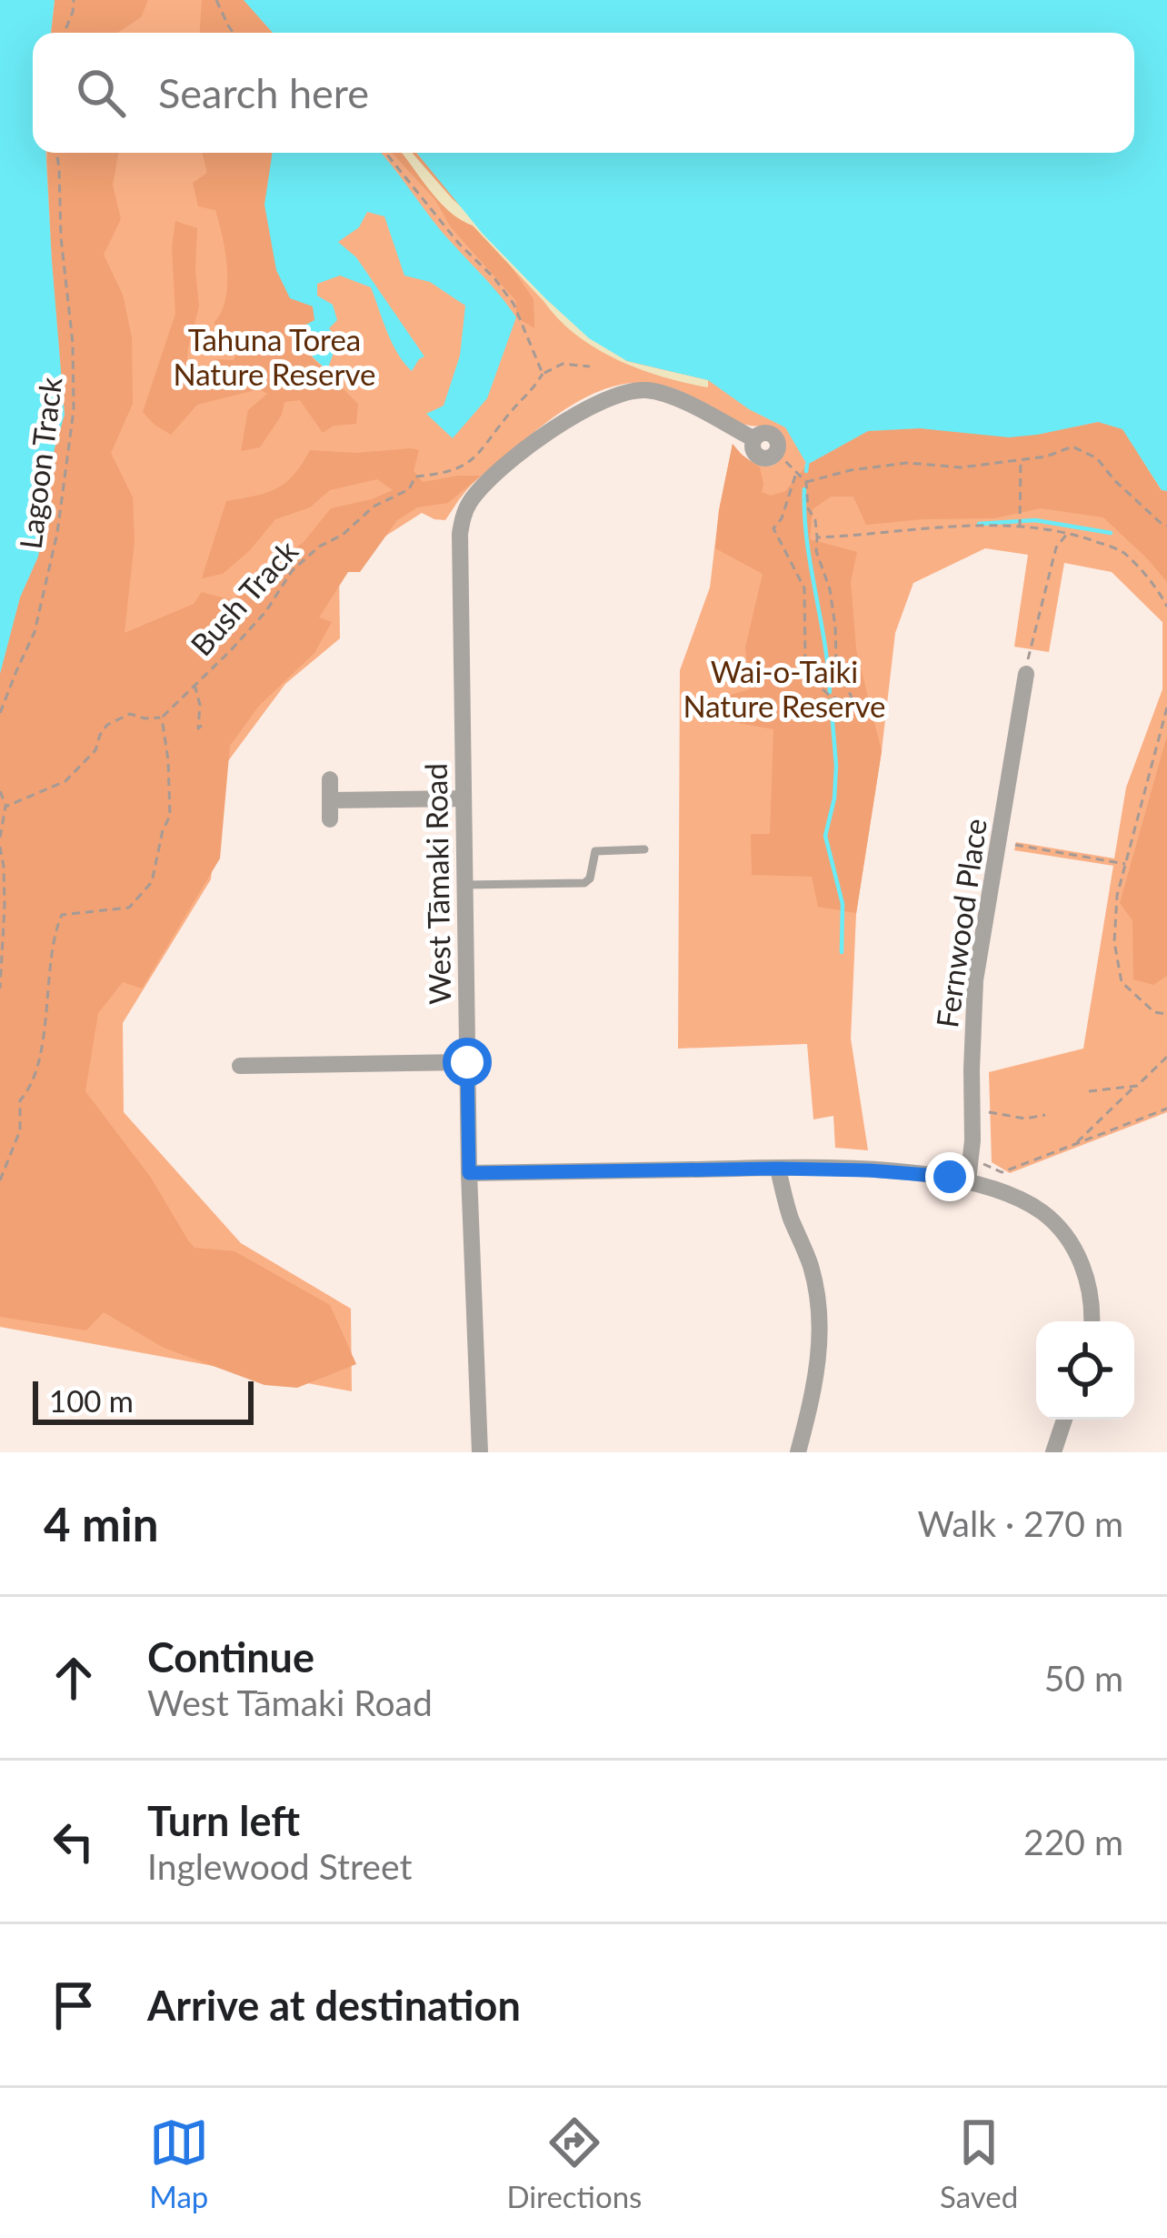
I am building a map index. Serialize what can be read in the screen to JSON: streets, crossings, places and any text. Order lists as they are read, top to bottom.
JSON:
{
  "streets": {
    "street": ["West Tāmaki Road", "Fernwood Place"],
    "path": ["Lagoon Track", "Bush Track"]
  },
  "parks": ["Tahuna Torea Nature Reserve", "Wai-o-Taiki Nature Reserve"],
  "scale_bar": "100 m",
  "page": {
    "search": "Search here",
    "scale": "100 m",
    "heading": ["4 min", "Walk · 270 m"],
    "list": [
      ["Continue", "West Tāmaki Road", "50 m"],
      ["Turn left", "Inglewood Street", "220 m"],
      "Arrive at destination"
    ],
    "nav": ["Map", "Directions", "Saved"]
  }
}
